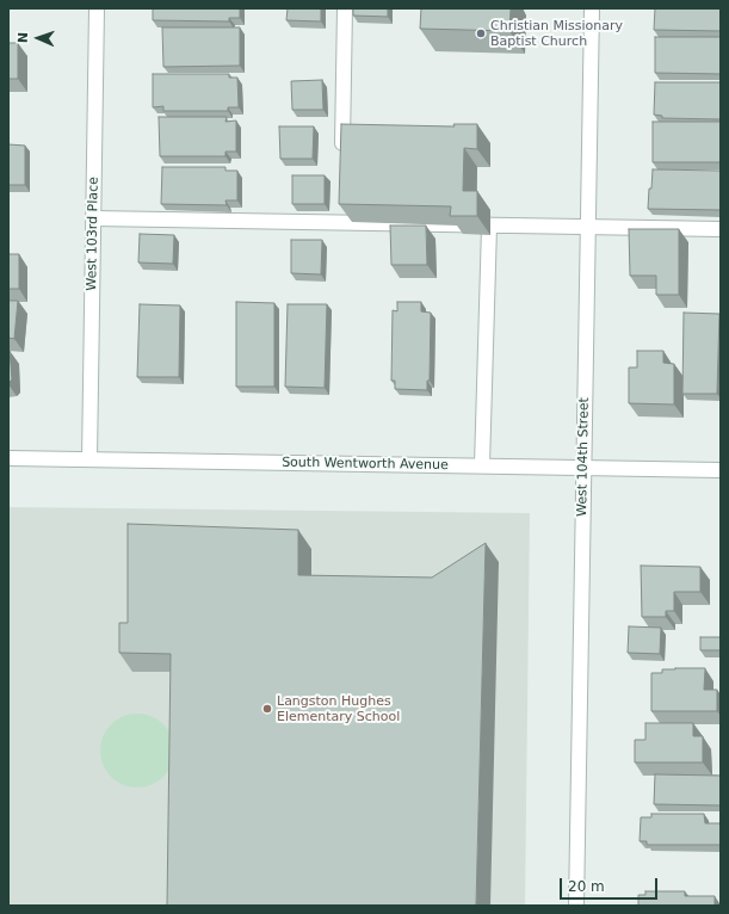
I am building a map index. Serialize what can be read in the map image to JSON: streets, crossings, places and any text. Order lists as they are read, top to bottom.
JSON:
{
  "streets": {
    "street": ["West 103rd Place", "West 104th Street", "South Wentworth Avenue"]
  },
  "crossings": [
    ["West 103rd Place", "South Wentworth Avenue"],
    ["West 104th Street", "South Wentworth Avenue"]
  ],
  "places": ["Christian Missionary Baptist Church", "Langston Hughes Elementary School"],
  "scale_bar": "20 m",
  "north": "left"
}
